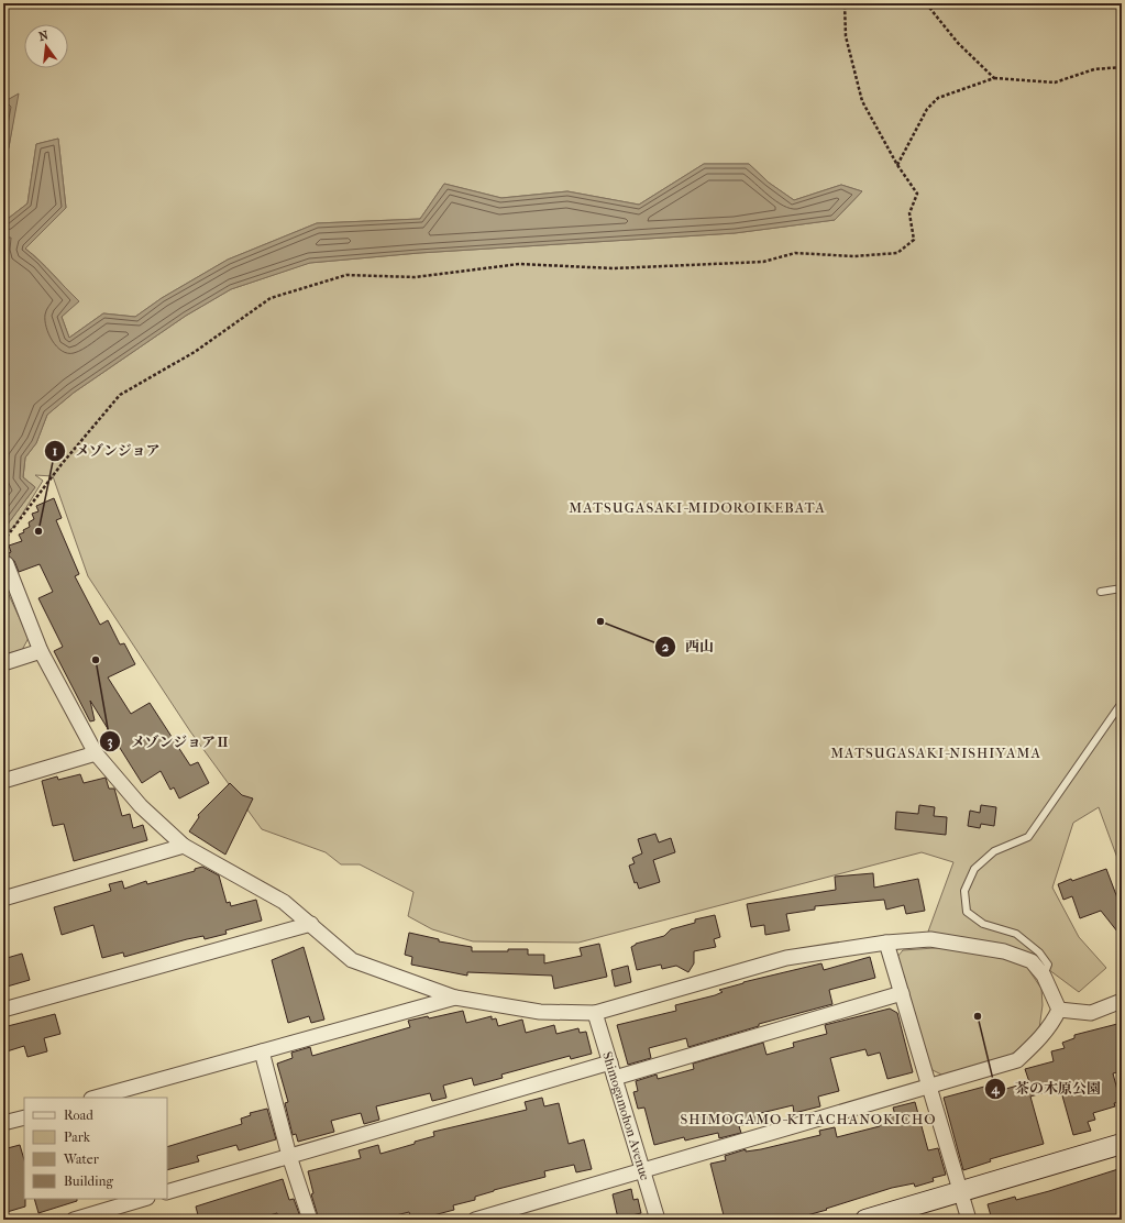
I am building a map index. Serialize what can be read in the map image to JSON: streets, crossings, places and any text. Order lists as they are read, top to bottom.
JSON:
{
  "streets": {
    "street": ["Shimogamohon Avenue"]
  },
  "districts": ["MATSUGASAKI-MIDOROIKEBATA", "MATSUGASAKI-NISHIYAMA", "SHIMOGAMO-KITACHANOKICHO"],
  "places": [
    "メゾンジョア",
    "西山",
    "メゾンジョアⅡ",
    "茶の木原公園"
  ],
  "legend": [
    "Road",
    "Park",
    "Water",
    "Building"
  ],
  "north": "top"
}
